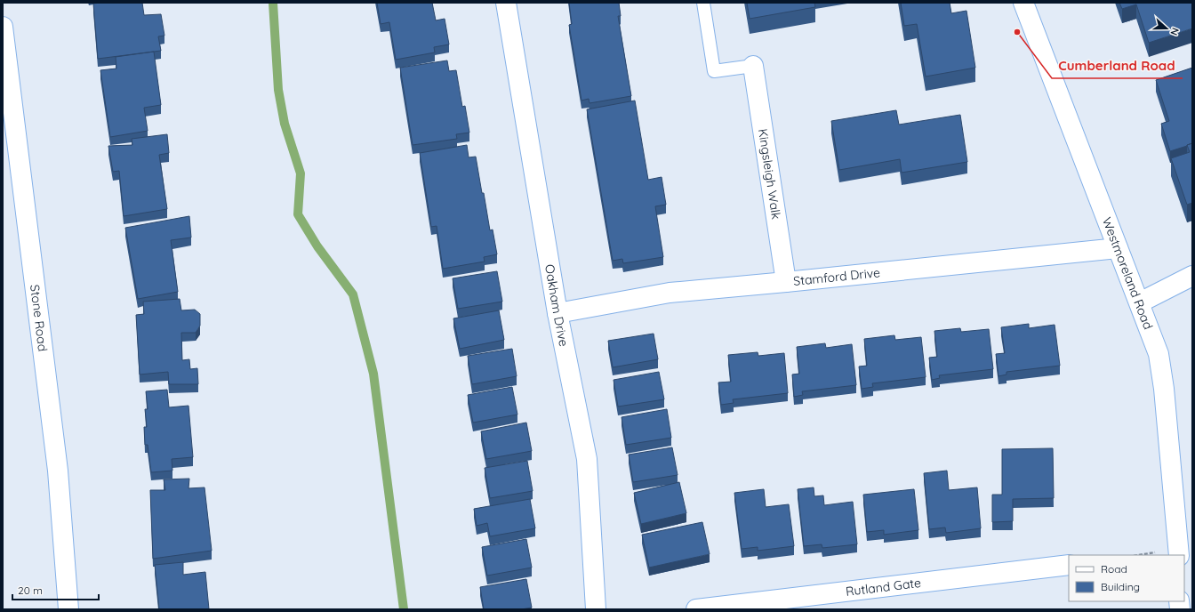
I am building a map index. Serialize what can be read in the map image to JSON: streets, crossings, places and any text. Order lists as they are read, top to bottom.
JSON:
{
  "streets": {
    "street": [
      "Kingsleigh Walk",
      "Westmoreland Road",
      "Stamford Drive",
      "Oakham Drive",
      "Stone Road",
      "Rutland Gate"
    ]
  },
  "crossings": [
    ["Kingsleigh Walk", "Stamford Drive"],
    ["Westmoreland Road", "Stamford Drive"],
    ["Stamford Drive", "Oakham Drive"]
  ],
  "places": ["Cumberland Road"],
  "legend": ["Road", "Building"],
  "scale_bar": "20 m",
  "north": "right"
}
